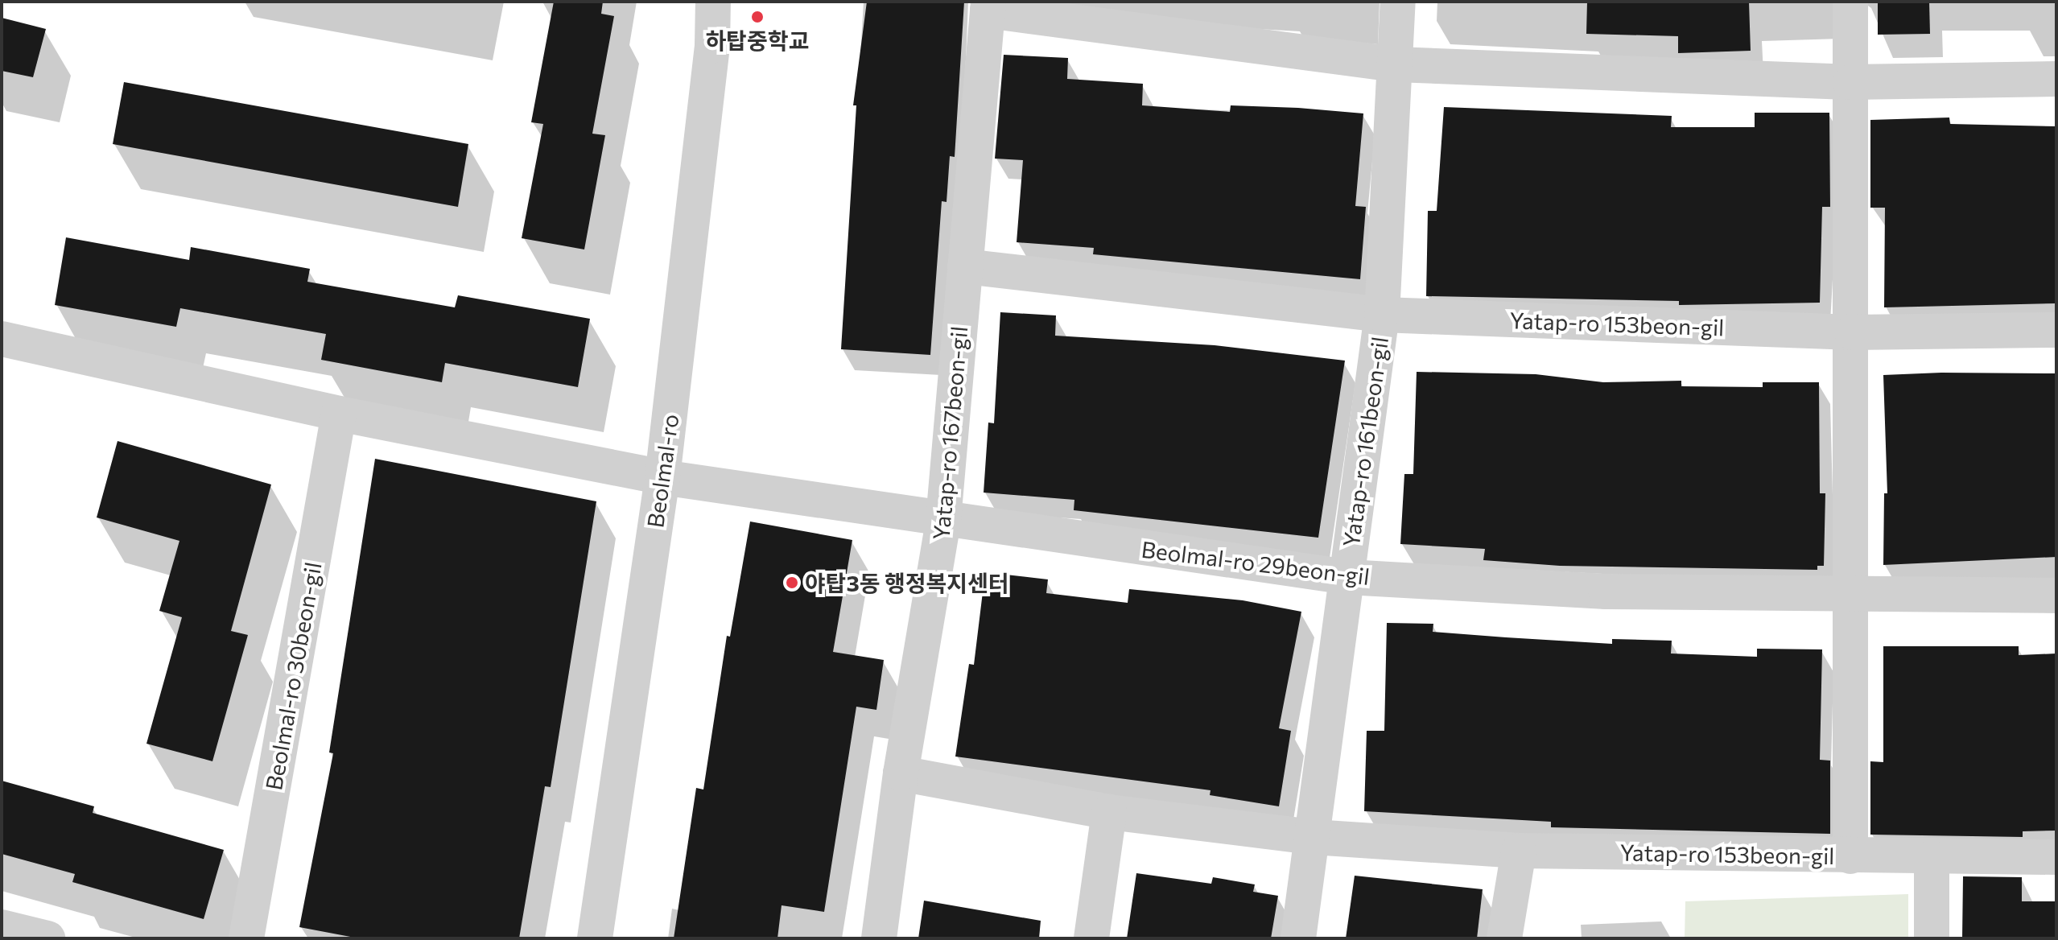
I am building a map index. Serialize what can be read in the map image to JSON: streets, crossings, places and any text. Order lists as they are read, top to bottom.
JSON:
{
  "streets": {
    "street": [
      "Yatap-ro 153beon-gil",
      "Yatap-ro 167beon-gil",
      "Yatap-ro 161beon-gil",
      "Beolmal-ro",
      "Beolmal-ro 29beon-gil",
      "Beolmal-ro 30beon-gil"
    ]
  },
  "crossings": [
    ["Yatap-ro 153beon-gil", "Yatap-ro 161beon-gil"],
    ["Yatap-ro 153beon-gil", "Beolmal-ro 29beon-gil"],
    ["Yatap-ro 167beon-gil", "Yatap-ro 161beon-gil"],
    ["Yatap-ro 167beon-gil", "Beolmal-ro 29beon-gil"],
    ["Yatap-ro 161beon-gil", "Beolmal-ro 29beon-gil"],
    ["Beolmal-ro", "Beolmal-ro 29beon-gil"]
  ],
  "places": ["하탑중학교", "야탑3동 행정복지센터"]
}
